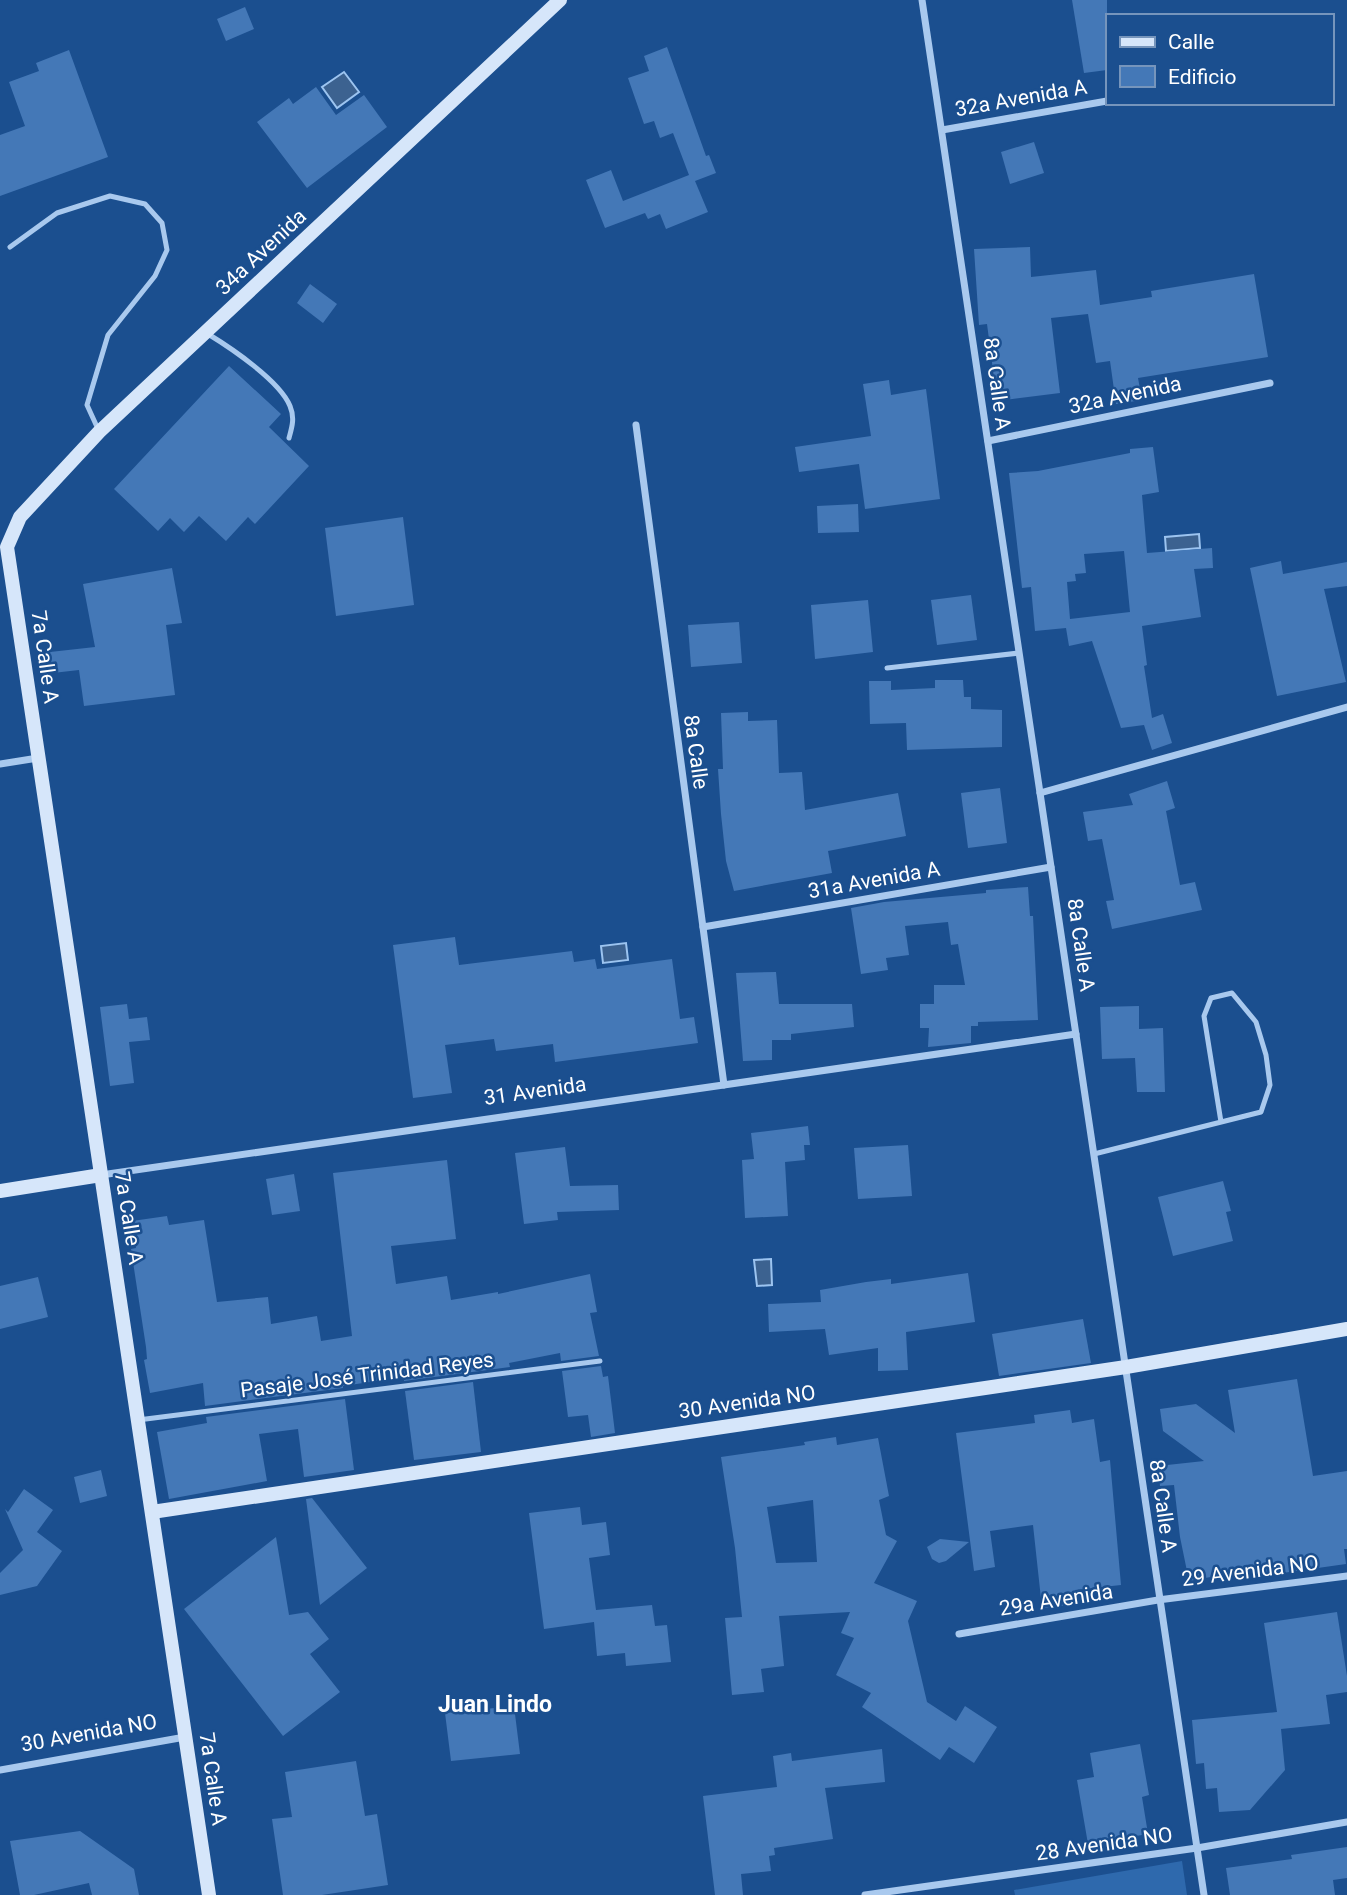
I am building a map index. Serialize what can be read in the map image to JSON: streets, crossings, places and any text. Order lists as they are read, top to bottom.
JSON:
{
  "streets": {
    "street": [
      "32a Avenida A",
      "34a Avenida",
      "8a Calle A",
      "32a Avenida",
      "7a Calle A",
      "8a Calle",
      "31a Avenida A",
      "31 Avenida",
      "30 Avenida NO",
      "29 Avenida NO",
      "29a Avenida",
      "28 Avenida NO"
    ],
    "lane": ["Pasaje José Trinidad Reyes"]
  },
  "crossings": [
    ["32a Avenida A", "8a Calle A"],
    ["34a Avenida", "7a Calle A"],
    ["8a Calle A", "32a Avenida"],
    ["8a Calle A", "31a Avenida A"],
    ["8a Calle A", "31 Avenida"],
    ["8a Calle A", "30 Avenida NO"],
    ["8a Calle A", "29 Avenida NO"],
    ["8a Calle A", "29a Avenida"],
    ["8a Calle A", "28 Avenida NO"],
    ["7a Calle A", "31 Avenida"],
    ["7a Calle A", "Pasaje José Trinidad Reyes"],
    ["7a Calle A", "30 Avenida NO"],
    ["8a Calle", "31a Avenida A"],
    ["8a Calle", "31 Avenida"],
    ["29 Avenida NO", "29a Avenida"]
  ],
  "districts": ["Juan Lindo"],
  "legend": ["Calle", "Edificio"]
}
